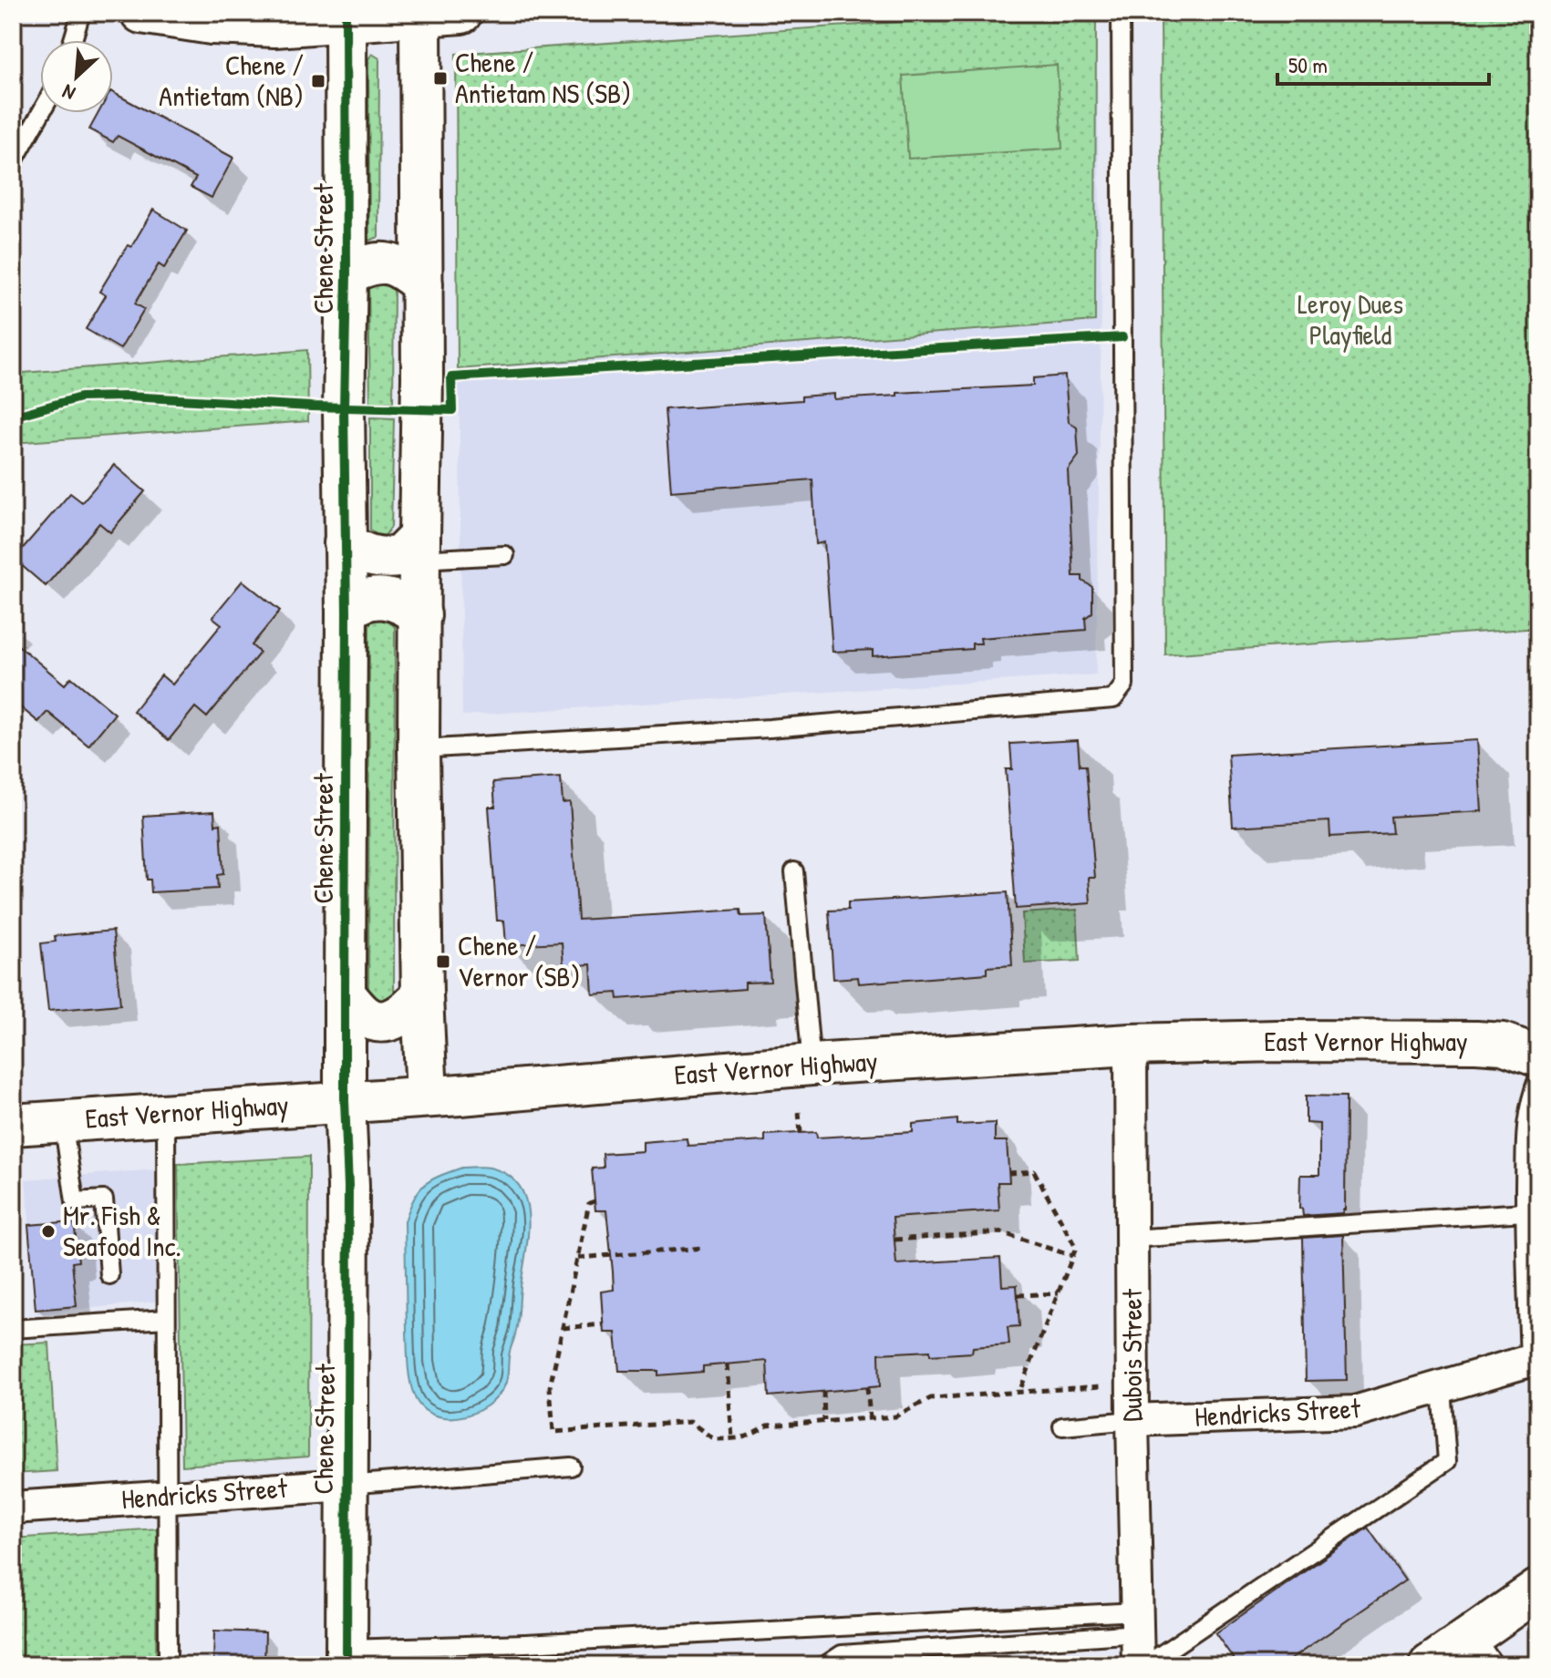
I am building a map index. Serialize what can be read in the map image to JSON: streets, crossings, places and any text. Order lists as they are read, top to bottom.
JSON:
{
  "streets": {
    "street": [
      "Chene Street",
      "East Vernor Highway",
      "Dubois Street",
      "Hendricks Street"
    ]
  },
  "crossings": [
    ["Chene Street", "East Vernor Highway"],
    ["Chene Street", "Hendricks Street"],
    ["East Vernor Highway", "Dubois Street"],
    ["Dubois Street", "Hendricks Street"]
  ],
  "parks": ["Leroy Dues Playfield"],
  "places": {
    "transit": ["Chene / Antietam NS (SB)", "Chene / Antietam (NB)", "Chene / Vernor (SB)"],
    "other": ["Mr. Fish & Seafood Inc."]
  },
  "scale_bar": "50 m",
  "north": "bottom left"
}
